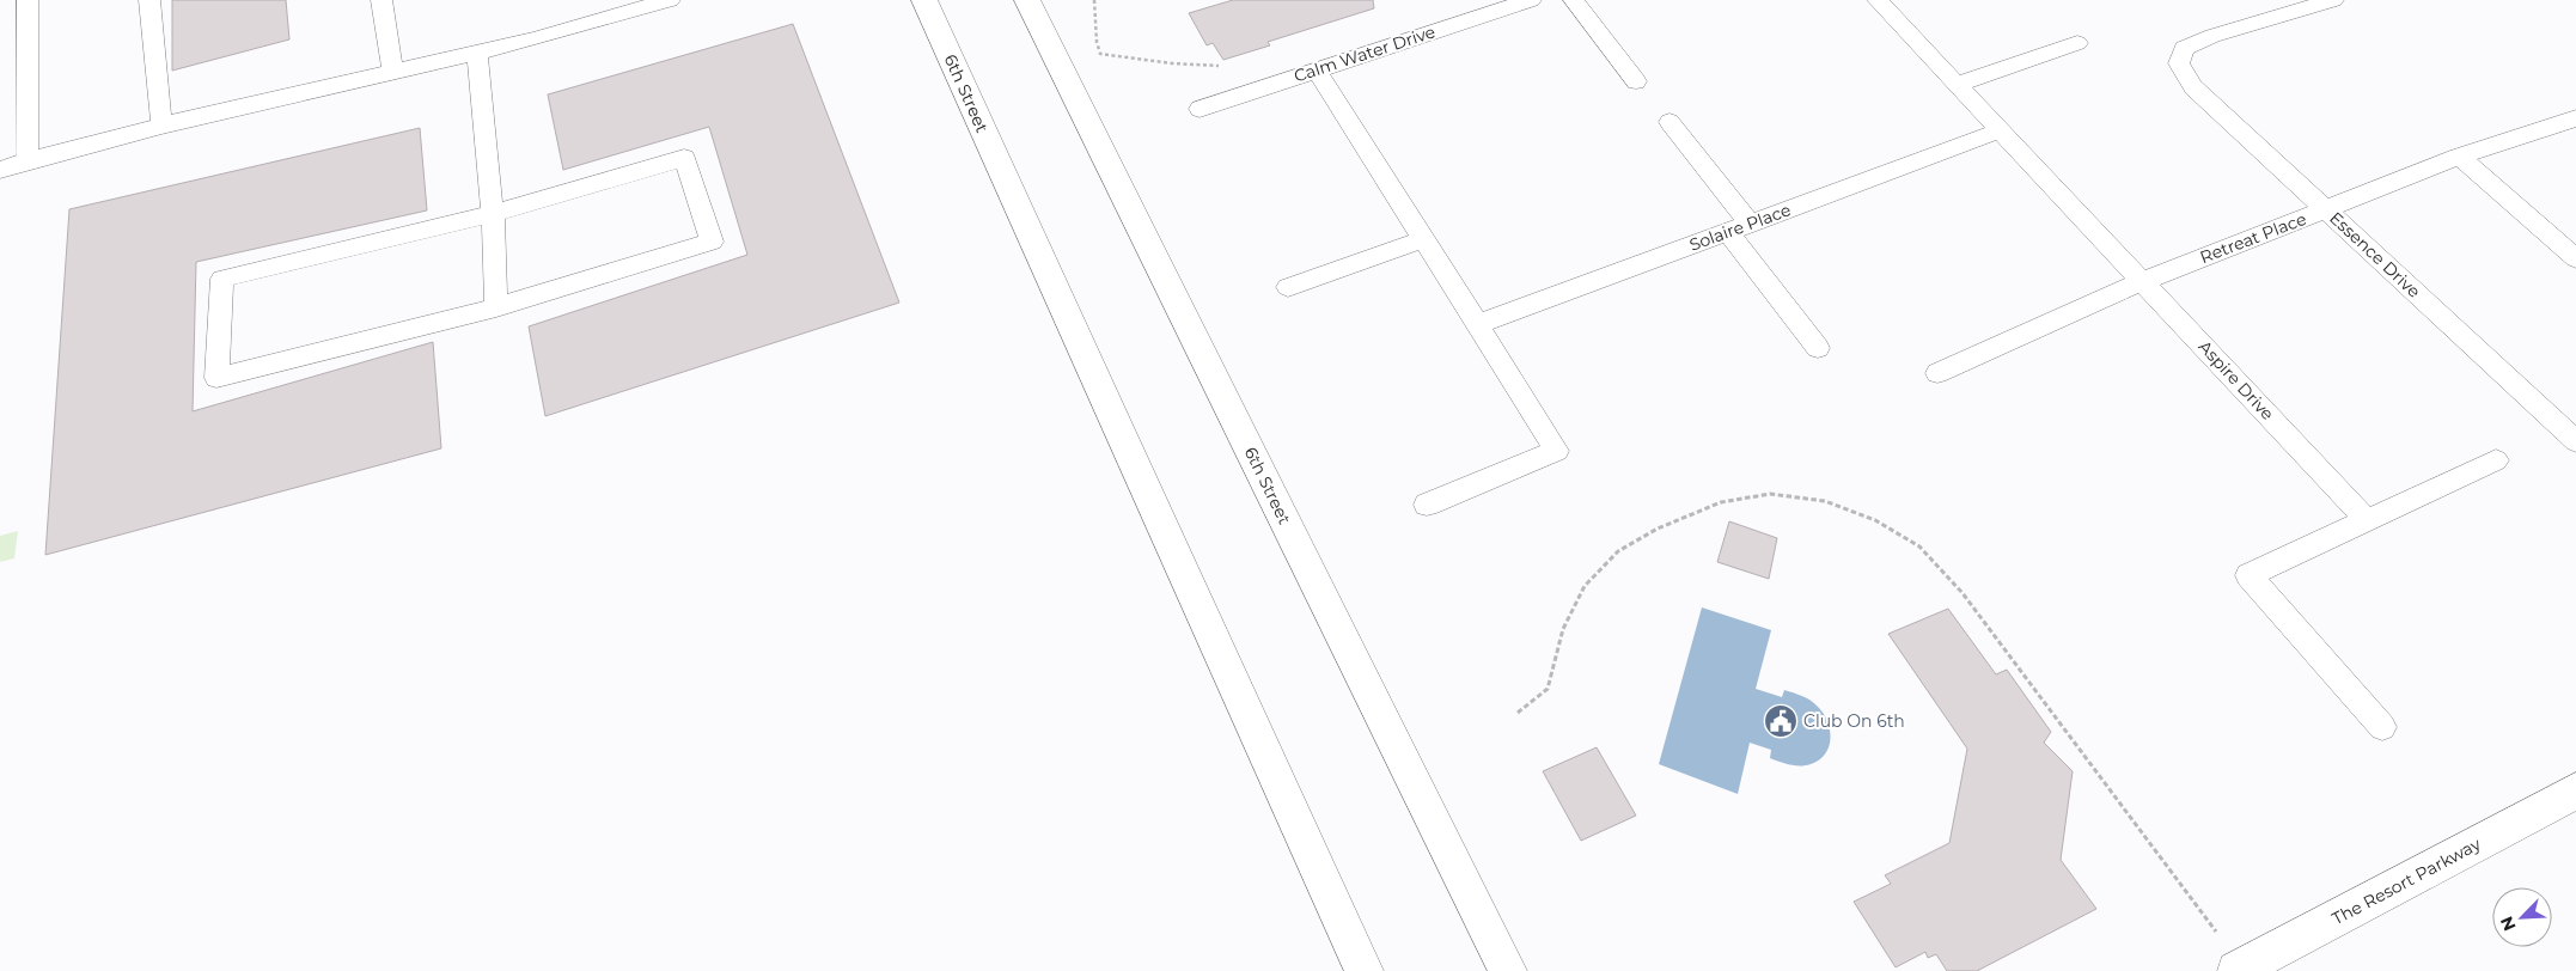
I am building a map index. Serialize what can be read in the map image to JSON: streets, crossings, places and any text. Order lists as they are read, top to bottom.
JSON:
{
  "streets": {
    "main road": ["6th Street", "The Resort Parkway"],
    "lane": [
      "Calm Water Drive",
      "Solaire Place",
      "Retreat Place",
      "Essence Drive",
      "Aspire Drive"
    ]
  },
  "crossings": [
    ["Solaire Place", "Aspire Drive"],
    ["Retreat Place", "Essence Drive"],
    ["Retreat Place", "Aspire Drive"]
  ],
  "places": {
    "public building": ["Club On 6th"]
  },
  "north": "bottom left"
}
